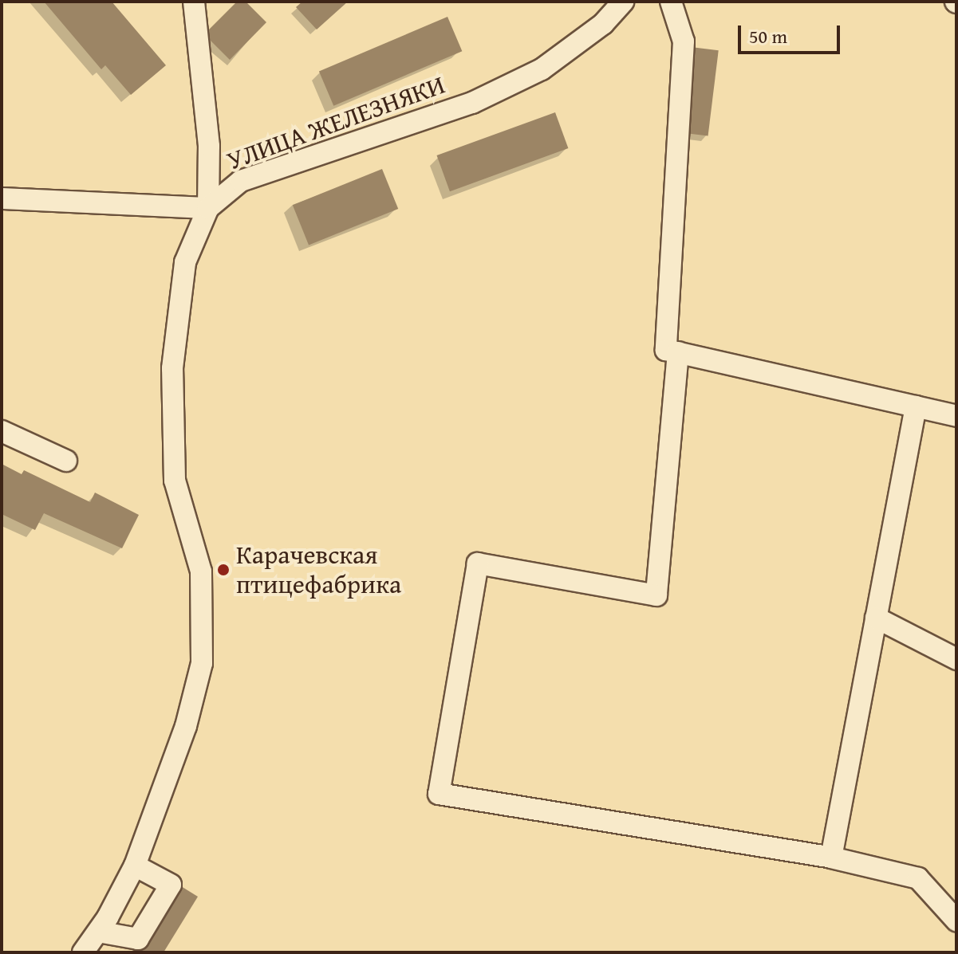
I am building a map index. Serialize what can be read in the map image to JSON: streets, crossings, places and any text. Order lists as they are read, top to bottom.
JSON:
{
  "streets": {
    "street": ["УЛИЦА ЖЕЛЕЗНЯКИ"]
  },
  "places": ["Карачевская птицефабрика"],
  "scale_bar": "50 m"
}
